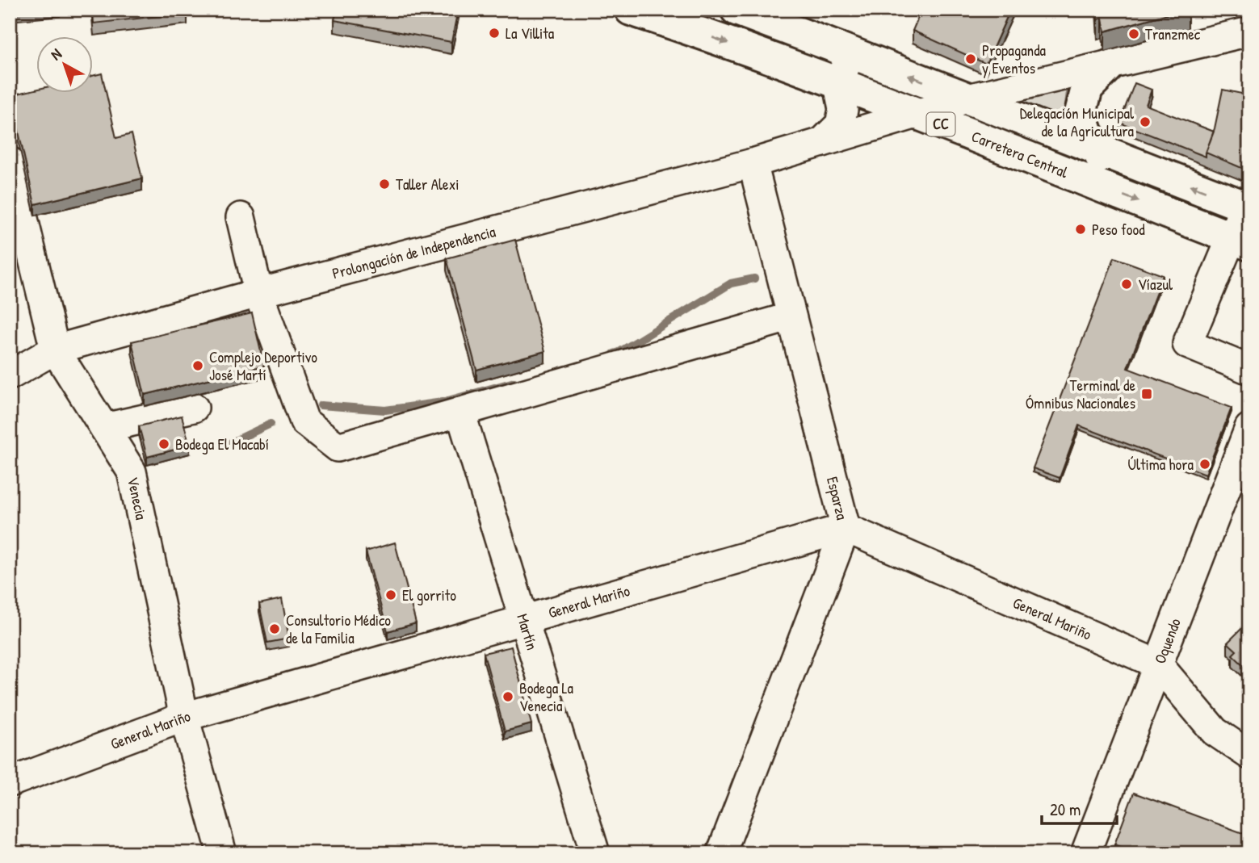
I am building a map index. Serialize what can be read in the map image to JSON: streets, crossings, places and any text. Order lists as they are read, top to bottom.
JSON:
{
  "streets": {
    "main road": ["CC", "Carretera Central"],
    "street": [
      "Prolongación de Independencia",
      "Venecia",
      "Esparza",
      "General Mariño",
      "Martín",
      "Oquendo"
    ]
  },
  "crossings": [
    ["CC", "Prolongación de Independencia"],
    ["Carretera Central", "Prolongación de Independencia"],
    ["Prolongación de Independencia", "Venecia"],
    ["Prolongación de Independencia", "Esparza"],
    ["Venecia", "General Mariño"],
    ["Esparza", "General Mariño"],
    ["General Mariño", "Martín"],
    ["General Mariño", "Oquendo"]
  ],
  "places": {
    "other": [
      "La Villita",
      "Tranzmec",
      "Propaganda y Eventos",
      "Delegación Municipal de la Agricultura",
      "Taller Alexi",
      "Peso food",
      "Víazul",
      "Complejo Deportivo José Martí",
      "Bodega El Macabí",
      "Última hora",
      "El gorrito",
      "Consultorio Médico de la Familia",
      "Bodega La Venecia"
    ],
    "transit": ["Terminal de Ómnibus Nacionales"]
  },
  "scale_bar": "20 m",
  "north": "top left"
}
